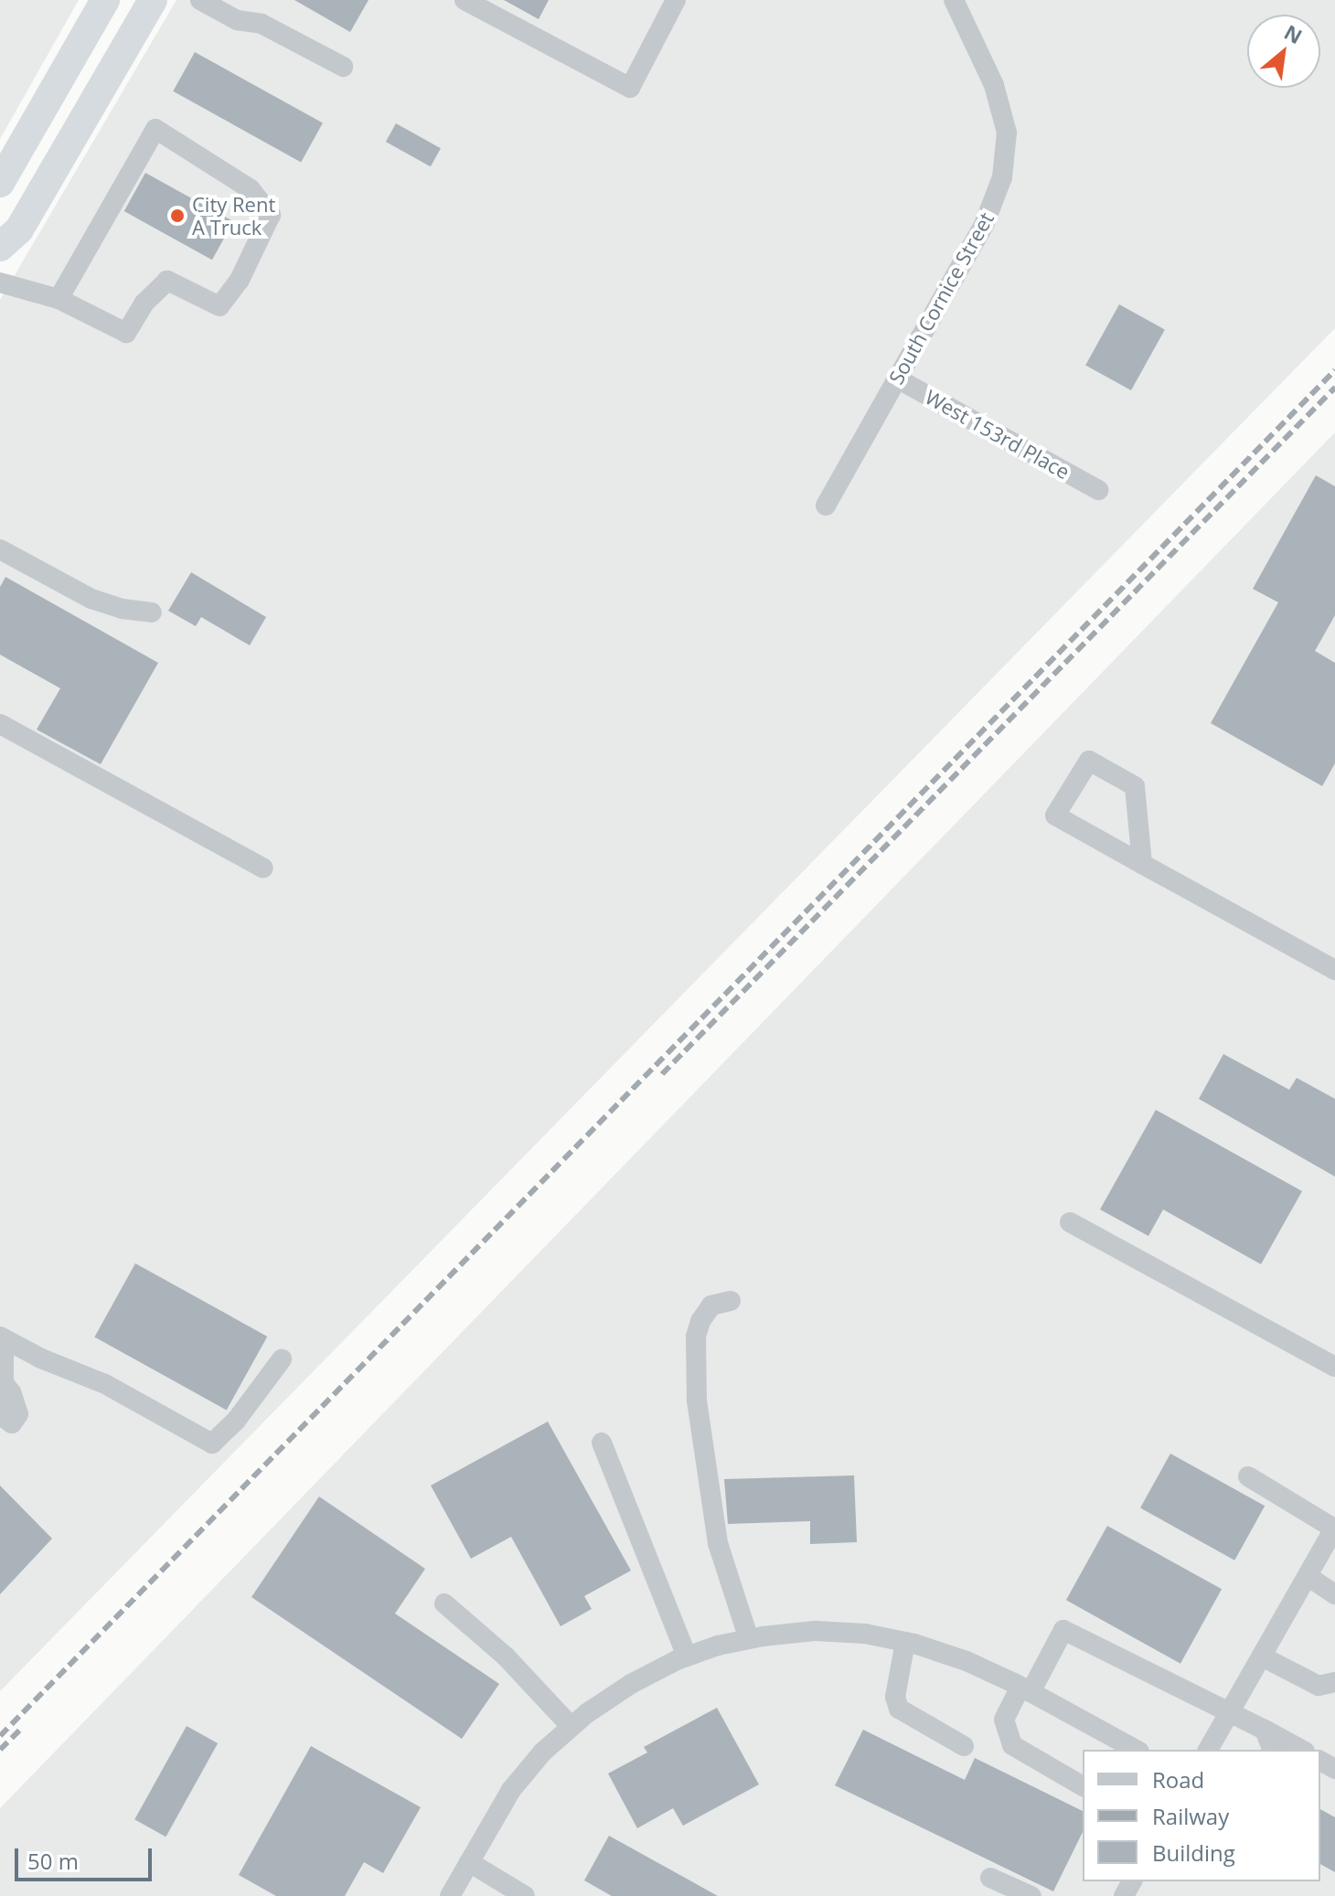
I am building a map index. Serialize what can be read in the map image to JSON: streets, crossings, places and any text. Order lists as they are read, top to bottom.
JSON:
{
  "streets": {
    "street": ["South Cornice Street", "West 153rd Place"]
  },
  "crossings": [
    ["South Cornice Street", "West 153rd Place"]
  ],
  "places": ["City Rent A Truck"],
  "legend": ["Road", "Railway", "Building"],
  "scale_bar": "50 m",
  "north": "top right"
}
